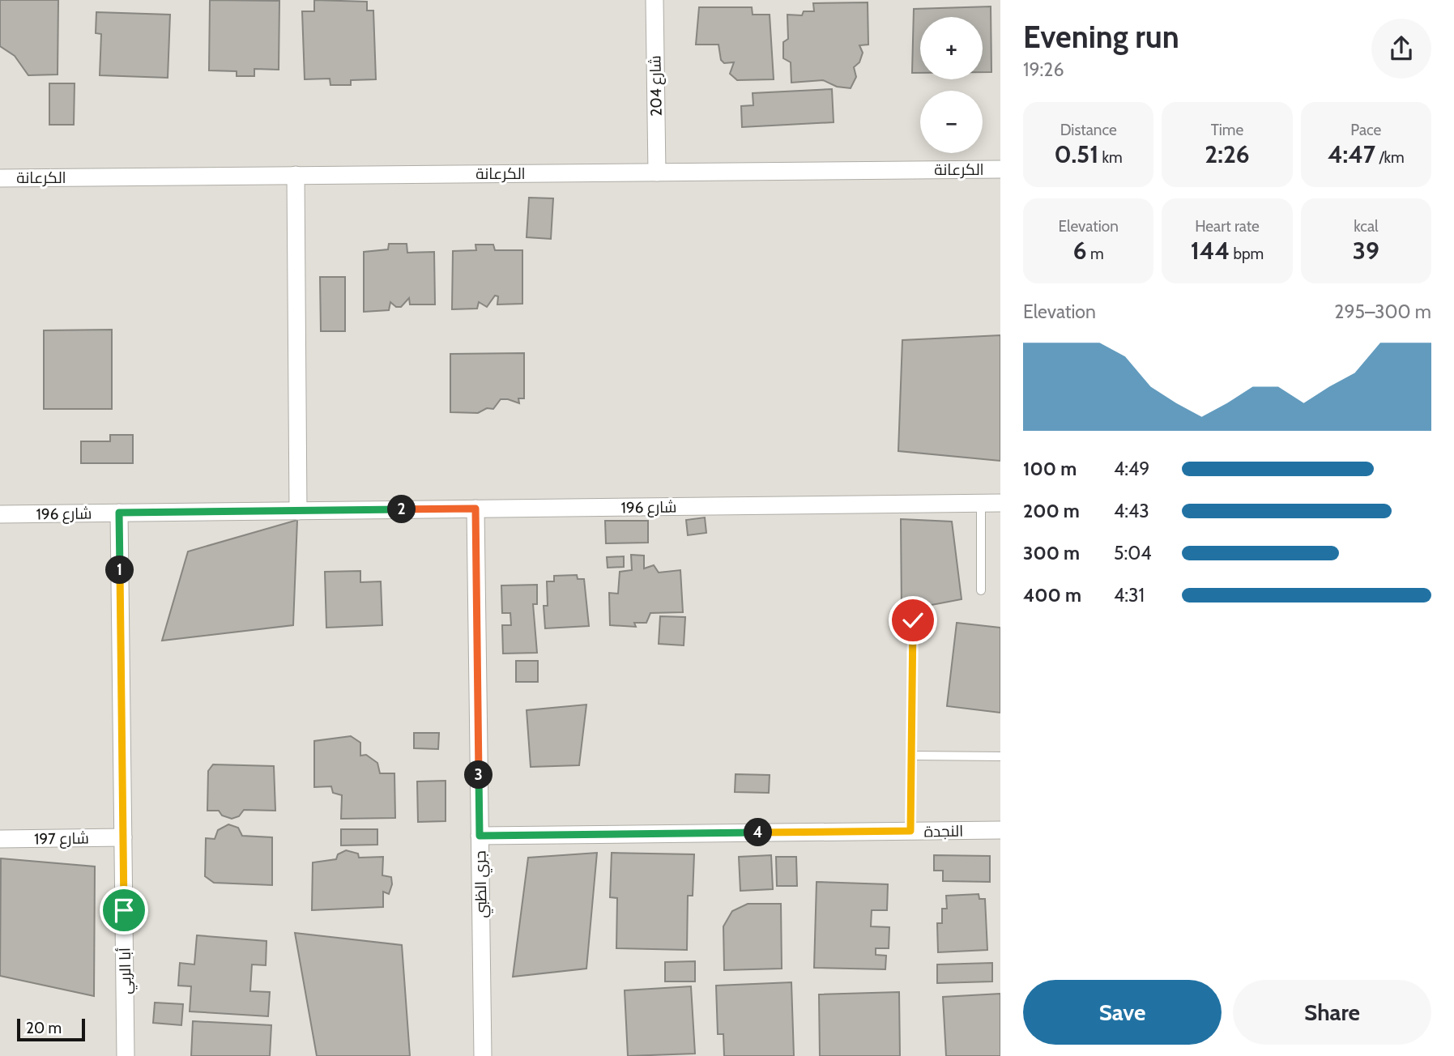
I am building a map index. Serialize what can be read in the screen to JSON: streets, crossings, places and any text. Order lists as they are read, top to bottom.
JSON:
{
  "streets": {
    "street": [
      "شارع 204",
      "الكرعانة",
      "شارع 196",
      "النجدة",
      "شارع 197",
      "جري الظبي",
      "أبا الربي"
    ]
  },
  "crossings": [
    ["شارع 204", "الكرعانة"],
    ["شارع 196", "جري الظبي"],
    ["شارع 196", "أبا الربي"],
    ["النجدة", "جري الظبي"],
    ["شارع 197", "أبا الربي"]
  ],
  "scale_bar": "20 m",
  "page": {
    "heading": ["Evening run", "19:26"],
    "map_buttons": ["+", "−"],
    "stats": [
      ["Distance", "0.51 km"],
      ["Time", "2:26"],
      ["Pace", "4:47 /km"],
      ["Elevation", "6 m"],
      ["Heart rate", "144 bpm"],
      ["kcal", "39"]
    ],
    "chart": ["Elevation", "295–300 m"],
    "list": [
      {
        "name": "100 m",
        "note": "4:49"
      },
      {
        "name": "200 m",
        "note": "4:43"
      },
      {
        "name": "300 m",
        "note": "5:04"
      },
      {
        "name": "400 m",
        "note": "4:31"
      }
    ],
    "pins": [
      "2",
      "1",
      "3",
      "4"
    ],
    "buttons": ["Save", "Share"],
    "scale": "20 m"
  }
}
